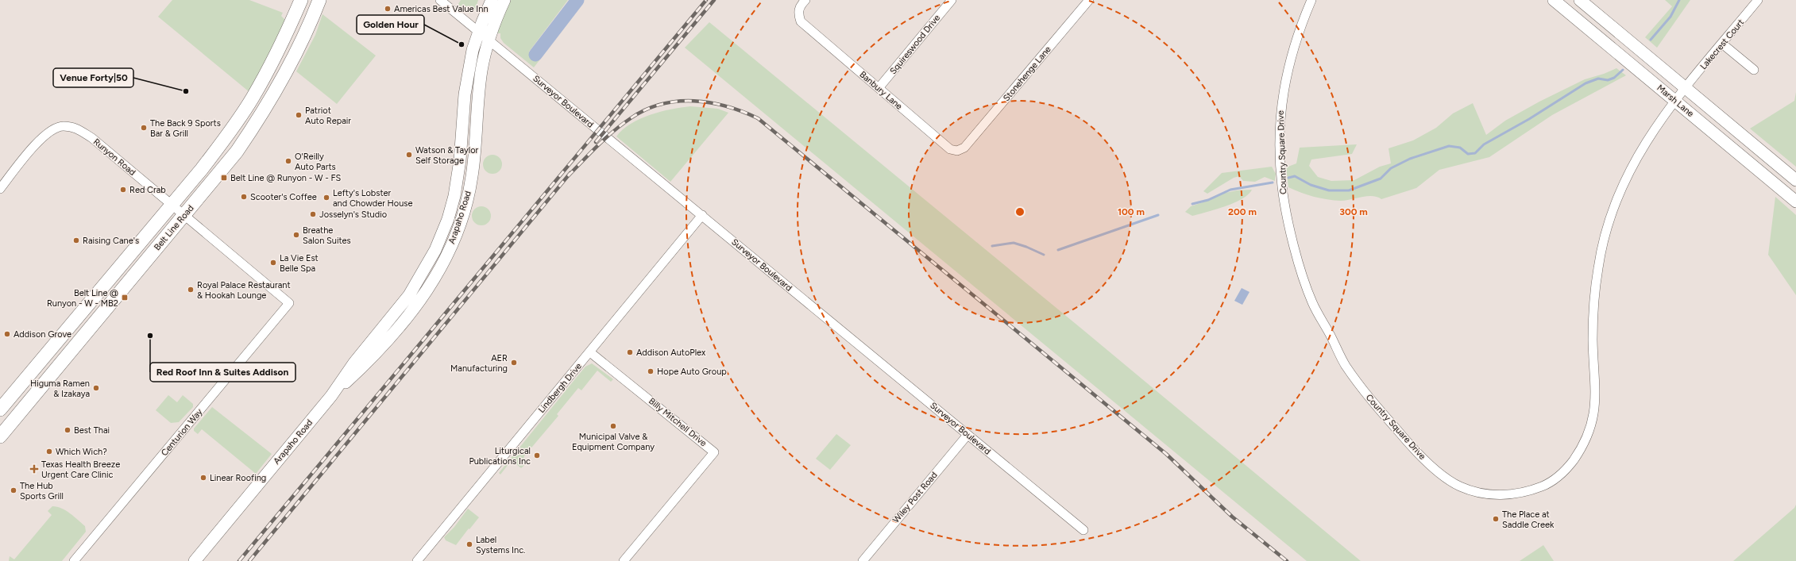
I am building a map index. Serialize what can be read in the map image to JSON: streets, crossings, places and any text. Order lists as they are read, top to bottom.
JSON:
{
  "streets": {
    "main road": ["Marsh Lane", "Arapaho Road", "Belt Line Road"],
    "street": [
      "Squireswood Drive",
      "Lakecrest Court",
      "Stonehenge Lane",
      "Banbury Lane",
      "Surveyor Boulevard",
      "Country Square Drive",
      "Runyon Road",
      "Lindbergh Drive",
      "Billy Mitchell Drive",
      "Centurion Way",
      "Wiley Post Road"
    ]
  },
  "crossings": [
    ["Squireswood Drive", "Banbury Lane"],
    ["Lakecrest Court", "Marsh Lane"],
    ["Lakecrest Court", "Country Square Drive"],
    ["Stonehenge Lane", "Banbury Lane"],
    ["Marsh Lane", "Country Square Drive"],
    ["Surveyor Boulevard", "Arapaho Road"],
    ["Surveyor Boulevard", "Lindbergh Drive"],
    ["Surveyor Boulevard", "Wiley Post Road"],
    ["Runyon Road", "Belt Line Road"],
    ["Runyon Road", "Centurion Way"],
    ["Lindbergh Drive", "Billy Mitchell Drive"]
  ],
  "places": {
    "other": [
      "Americas Best Value Inn",
      "Golden Hour",
      "Venue Forty|50",
      "Patriot Auto Repair",
      "The Back 9 Sports Bar & Grill",
      "Watson & Taylor Self Storage",
      "O'Reilly Auto Parts",
      "Red Crab",
      "Scooter's Coffee",
      "Lefty's Lobster and Chowder House",
      "Josselyn's Studio",
      "Breathe Salon Suites",
      "Raising Cane's",
      "La Vie Est Belle Spa",
      "Royal Palace Restaurant & Hookah Lounge",
      "Addison Grove",
      "Red Roof Inn & Suites Addison",
      "Addison AutoPlex",
      "AER Manufacturing",
      "Hope Auto Group",
      "Higuma Ramen & Izakaya",
      "Municipal Valve & Equipment Company",
      "Best Thai",
      "Which Wich?",
      "Liturgical Publications Inc",
      "Linear Roofing",
      "The Hub Sports Grill",
      "The Place at Saddle Creek",
      "Label Systems Inc."
    ],
    "transit": ["Belt Line @ Runyon - W - FS", "Belt Line @ Runyon - W - MB2"],
    "health": ["Texas Health Breeze Urgent Care Clinic"]
  },
  "rings": ["100 m", "200 m", "300 m"]
}
